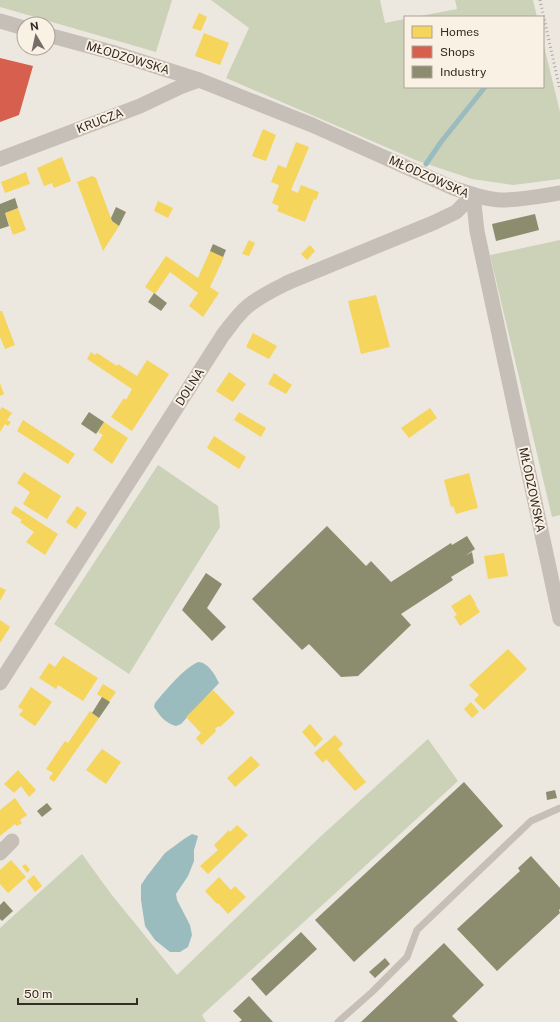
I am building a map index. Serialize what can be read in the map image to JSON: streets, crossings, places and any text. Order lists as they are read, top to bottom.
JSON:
{
  "streets": {
    "street": ["MŁODZOWSKA", "KRUCZA", "DOLNA"]
  },
  "crossings": [
    ["MŁODZOWSKA", "KRUCZA"],
    ["MŁODZOWSKA", "DOLNA"]
  ],
  "legend": ["Homes", "Shops", "Industry"],
  "scale_bar": "50 m",
  "north": "top"
}
